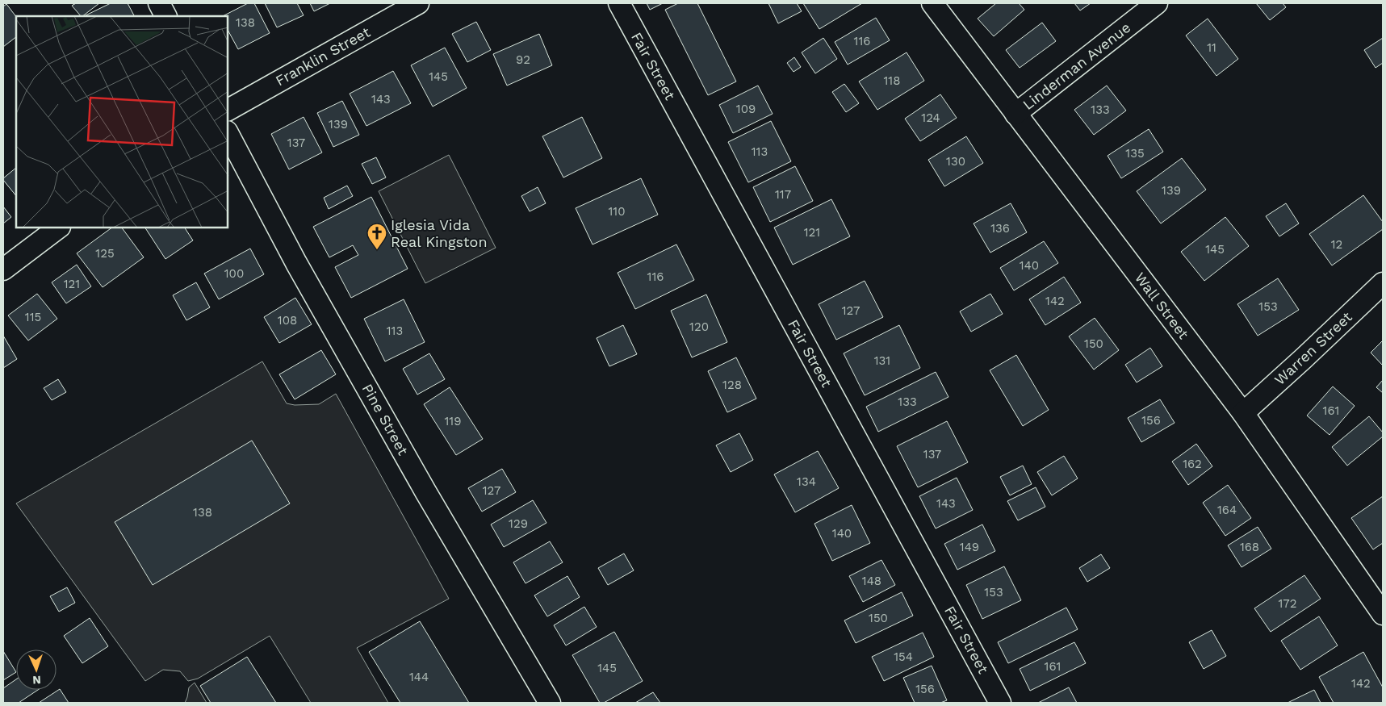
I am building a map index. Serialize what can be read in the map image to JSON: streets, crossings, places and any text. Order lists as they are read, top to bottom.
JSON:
{
  "streets": {
    "street": [
      "Franklin Street",
      "Fair Street",
      "Linderman Avenue",
      "Wall Street",
      "Warren Street",
      "Pine Street"
    ]
  },
  "crossings": [
    ["Linderman Avenue", "Wall Street"],
    ["Wall Street", "Warren Street"]
  ],
  "places": {
    "church": ["Iglesia Vida Real Kingston"]
  },
  "house_numbers": [
    "138",
    "116",
    "11",
    "92",
    "145",
    "118",
    "143",
    "109",
    "133",
    "124",
    "139",
    "137",
    "113",
    "135",
    "130",
    "139",
    "117",
    "110",
    "136",
    "121",
    "12",
    "145",
    "125",
    "140",
    "100",
    "116",
    "121",
    "142",
    "153",
    "127",
    "115",
    "108",
    "120",
    "113",
    "150",
    "131",
    "128",
    "133",
    "161",
    "156",
    "119",
    "137",
    "162",
    "134",
    "127",
    "143",
    "164",
    "138",
    "129",
    "140",
    "149",
    "168",
    "148",
    "153",
    "172",
    "150",
    "154",
    "161",
    "145",
    "144",
    "142",
    "156"
  ],
  "north": "bottom"
}
